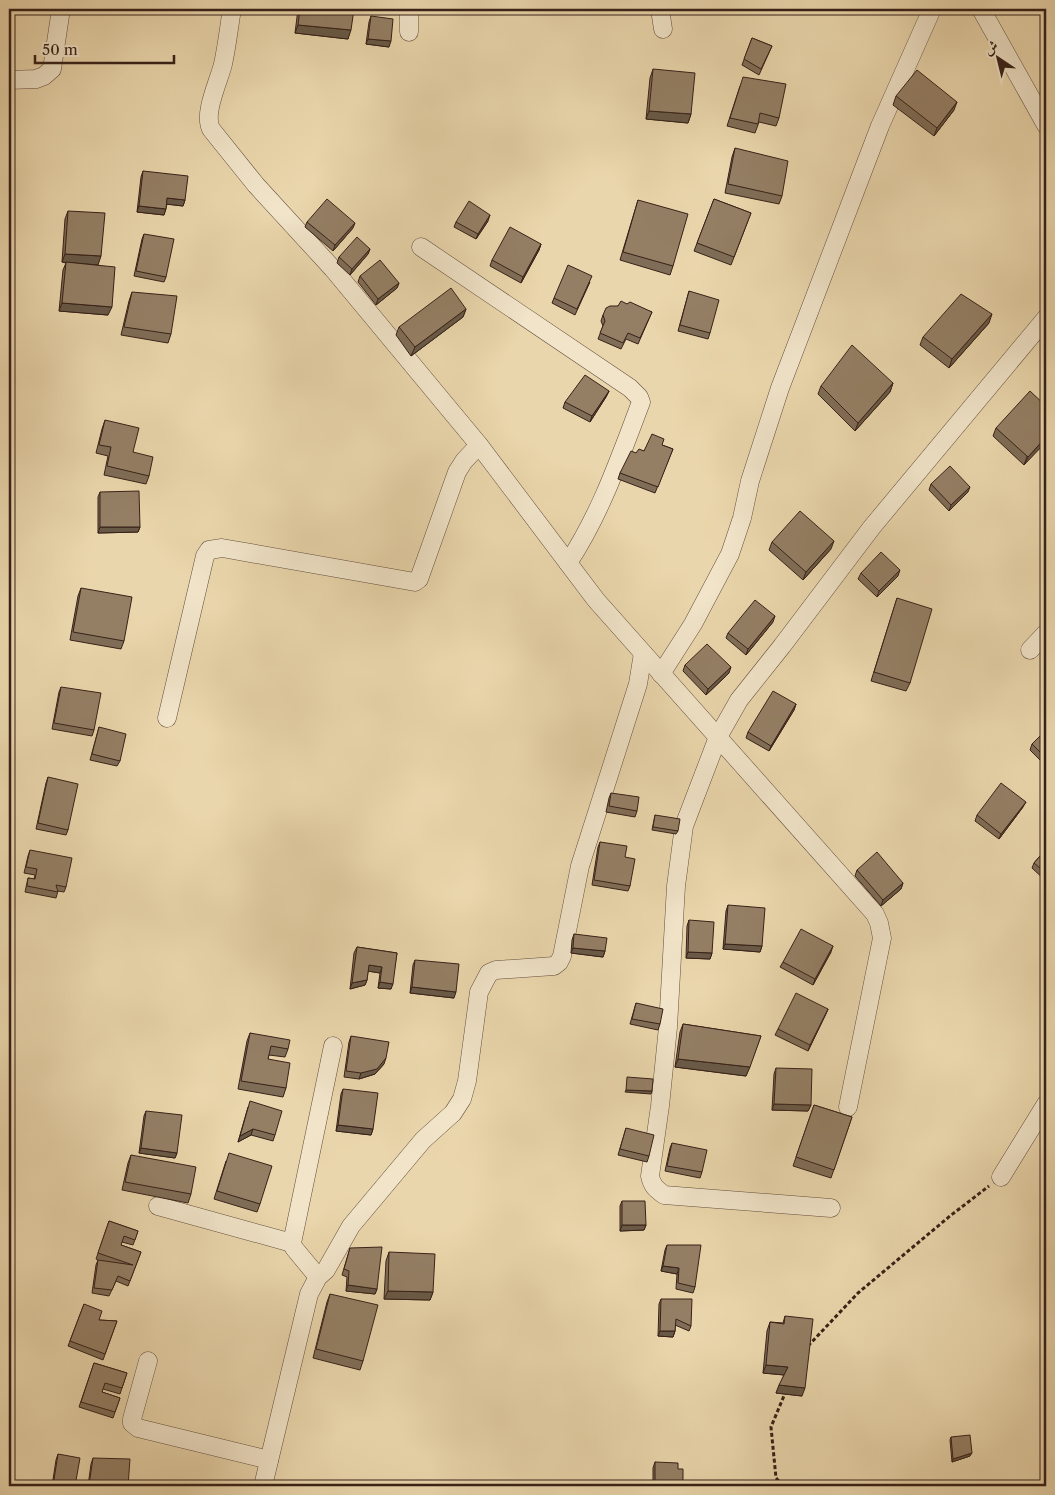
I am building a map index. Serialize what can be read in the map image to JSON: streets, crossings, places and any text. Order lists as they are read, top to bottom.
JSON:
{
  "scale_bar": "50 m",
  "north": "top left"
}
